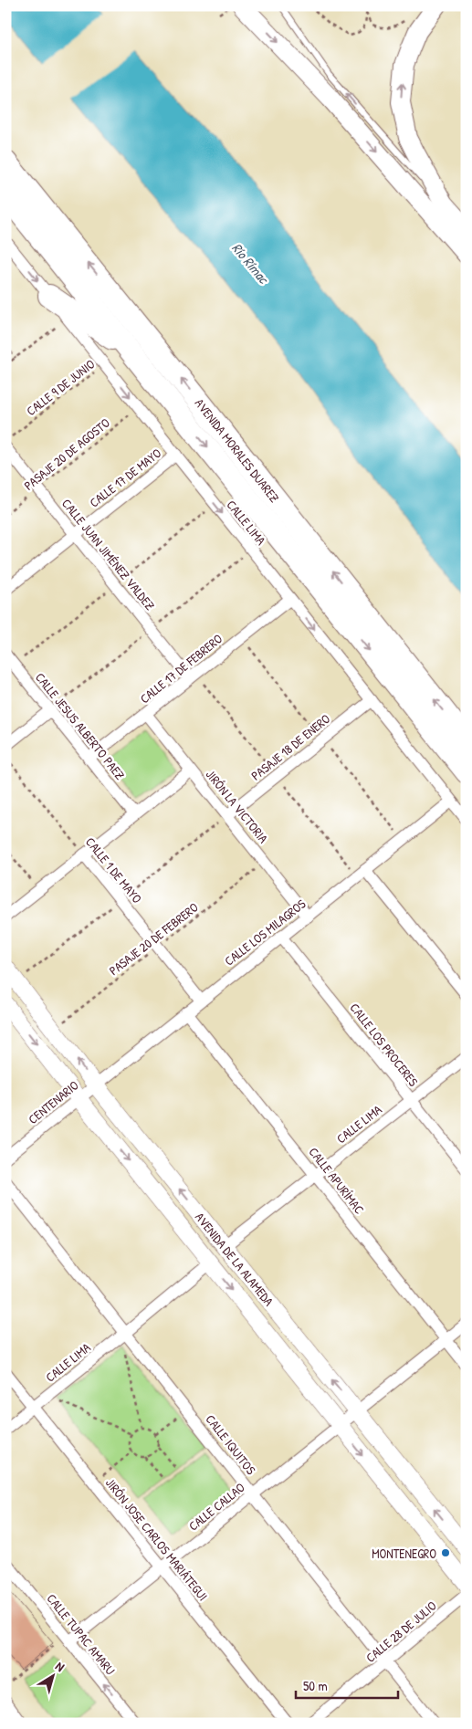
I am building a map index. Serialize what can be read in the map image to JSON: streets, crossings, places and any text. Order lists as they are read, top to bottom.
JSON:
{
  "streets": {
    "highway": ["AVENIDA MORALES DUAREZ"],
    "street": [
      "CALLE 17 DE MAYO",
      "CALLE LIMA",
      "CALLE JUAN JIMÉNEZ VALDEZ",
      "CALLE 17 DE FEBRERO",
      "CALLE JESUS ALBERTO PAEZ",
      "PASAJE 18 DE ENERO",
      "JIRÓN LA VICTORIA",
      "CALLE 1 DE MAYO",
      "CALLE LOS MILAGROS",
      "CALLE LOS PROCERES",
      "CENTENARIO",
      "CALLE APURÍMAC",
      "AVENIDA DE LA ALAMEDA",
      "CALLE IQUITOS",
      "CALLE CALLAO",
      "JIRÓN JOSE CARLOS MARIÁTEGUI",
      "CALLE 28 DE JULIO",
      "CALLE TUPAC AMARU"
    ],
    "path": ["CALLE 9 DE JUNIO", "PASAJE 20 DE AGOSTO", "PASAJE 20 DE FEBRERO"]
  },
  "crossings": [
    ["CALLE 9 DE JUNIO", "CALLE LIMA"],
    ["CALLE 9 DE JUNIO", "CALLE JUAN JIMÉNEZ VALDEZ"],
    ["PASAJE 20 DE AGOSTO", "CALLE LIMA"],
    ["PASAJE 20 DE AGOSTO", "CALLE JUAN JIMÉNEZ VALDEZ"],
    ["CALLE 17 DE MAYO", "CALLE LIMA"],
    ["CALLE 17 DE MAYO", "CALLE JUAN JIMÉNEZ VALDEZ"],
    ["CALLE LIMA", "CALLE 17 DE FEBRERO"],
    ["CALLE LIMA", "PASAJE 18 DE ENERO"],
    ["CALLE LIMA", "CALLE LOS MILAGROS"],
    ["CALLE LIMA", "CALLE LOS PROCERES"],
    ["CALLE LIMA", "CALLE APURÍMAC"],
    ["CALLE LIMA", "AVENIDA DE LA ALAMEDA"],
    ["CALLE LIMA", "CALLE IQUITOS"],
    ["CALLE LIMA", "JIRÓN JOSE CARLOS MARIÁTEGUI"],
    ["CALLE JUAN JIMÉNEZ VALDEZ", "CALLE 17 DE FEBRERO"],
    ["CALLE 17 DE FEBRERO", "CALLE JESUS ALBERTO PAEZ"],
    ["CALLE 17 DE FEBRERO", "JIRÓN LA VICTORIA"],
    ["PASAJE 18 DE ENERO", "JIRÓN LA VICTORIA"],
    ["JIRÓN LA VICTORIA", "CALLE LOS MILAGROS"],
    ["JIRÓN LA VICTORIA", "PASAJE 20 DE FEBRERO"],
    ["CALLE 1 DE MAYO", "CALLE LOS MILAGROS"],
    ["CALLE 1 DE MAYO", "PASAJE 20 DE FEBRERO"],
    ["CALLE LOS MILAGROS", "CALLE LOS PROCERES"],
    ["CALLE LOS MILAGROS", "CENTENARIO"],
    ["CALLE LOS MILAGROS", "CALLE APURÍMAC"],
    ["CALLE LOS MILAGROS", "AVENIDA DE LA ALAMEDA"],
    ["PASAJE 20 DE FEBRERO", "AVENIDA DE LA ALAMEDA"],
    ["CENTENARIO", "AVENIDA DE LA ALAMEDA"],
    ["CALLE APURÍMAC", "CALLE CALLAO"],
    ["AVENIDA DE LA ALAMEDA", "CALLE CALLAO"],
    ["CALLE IQUITOS", "CALLE CALLAO"],
    ["CALLE IQUITOS", "CALLE 28 DE JULIO"],
    ["CALLE CALLAO", "JIRÓN JOSE CARLOS MARIÁTEGUI"],
    ["CALLE CALLAO", "CALLE TUPAC AMARU"]
  ],
  "one_way": ["CALLE TUPAC AMARU"],
  "water": ["Río Rímac"],
  "places": ["MONTENEGRO"],
  "scale_bar": "50 m",
  "north": "top right"
}
